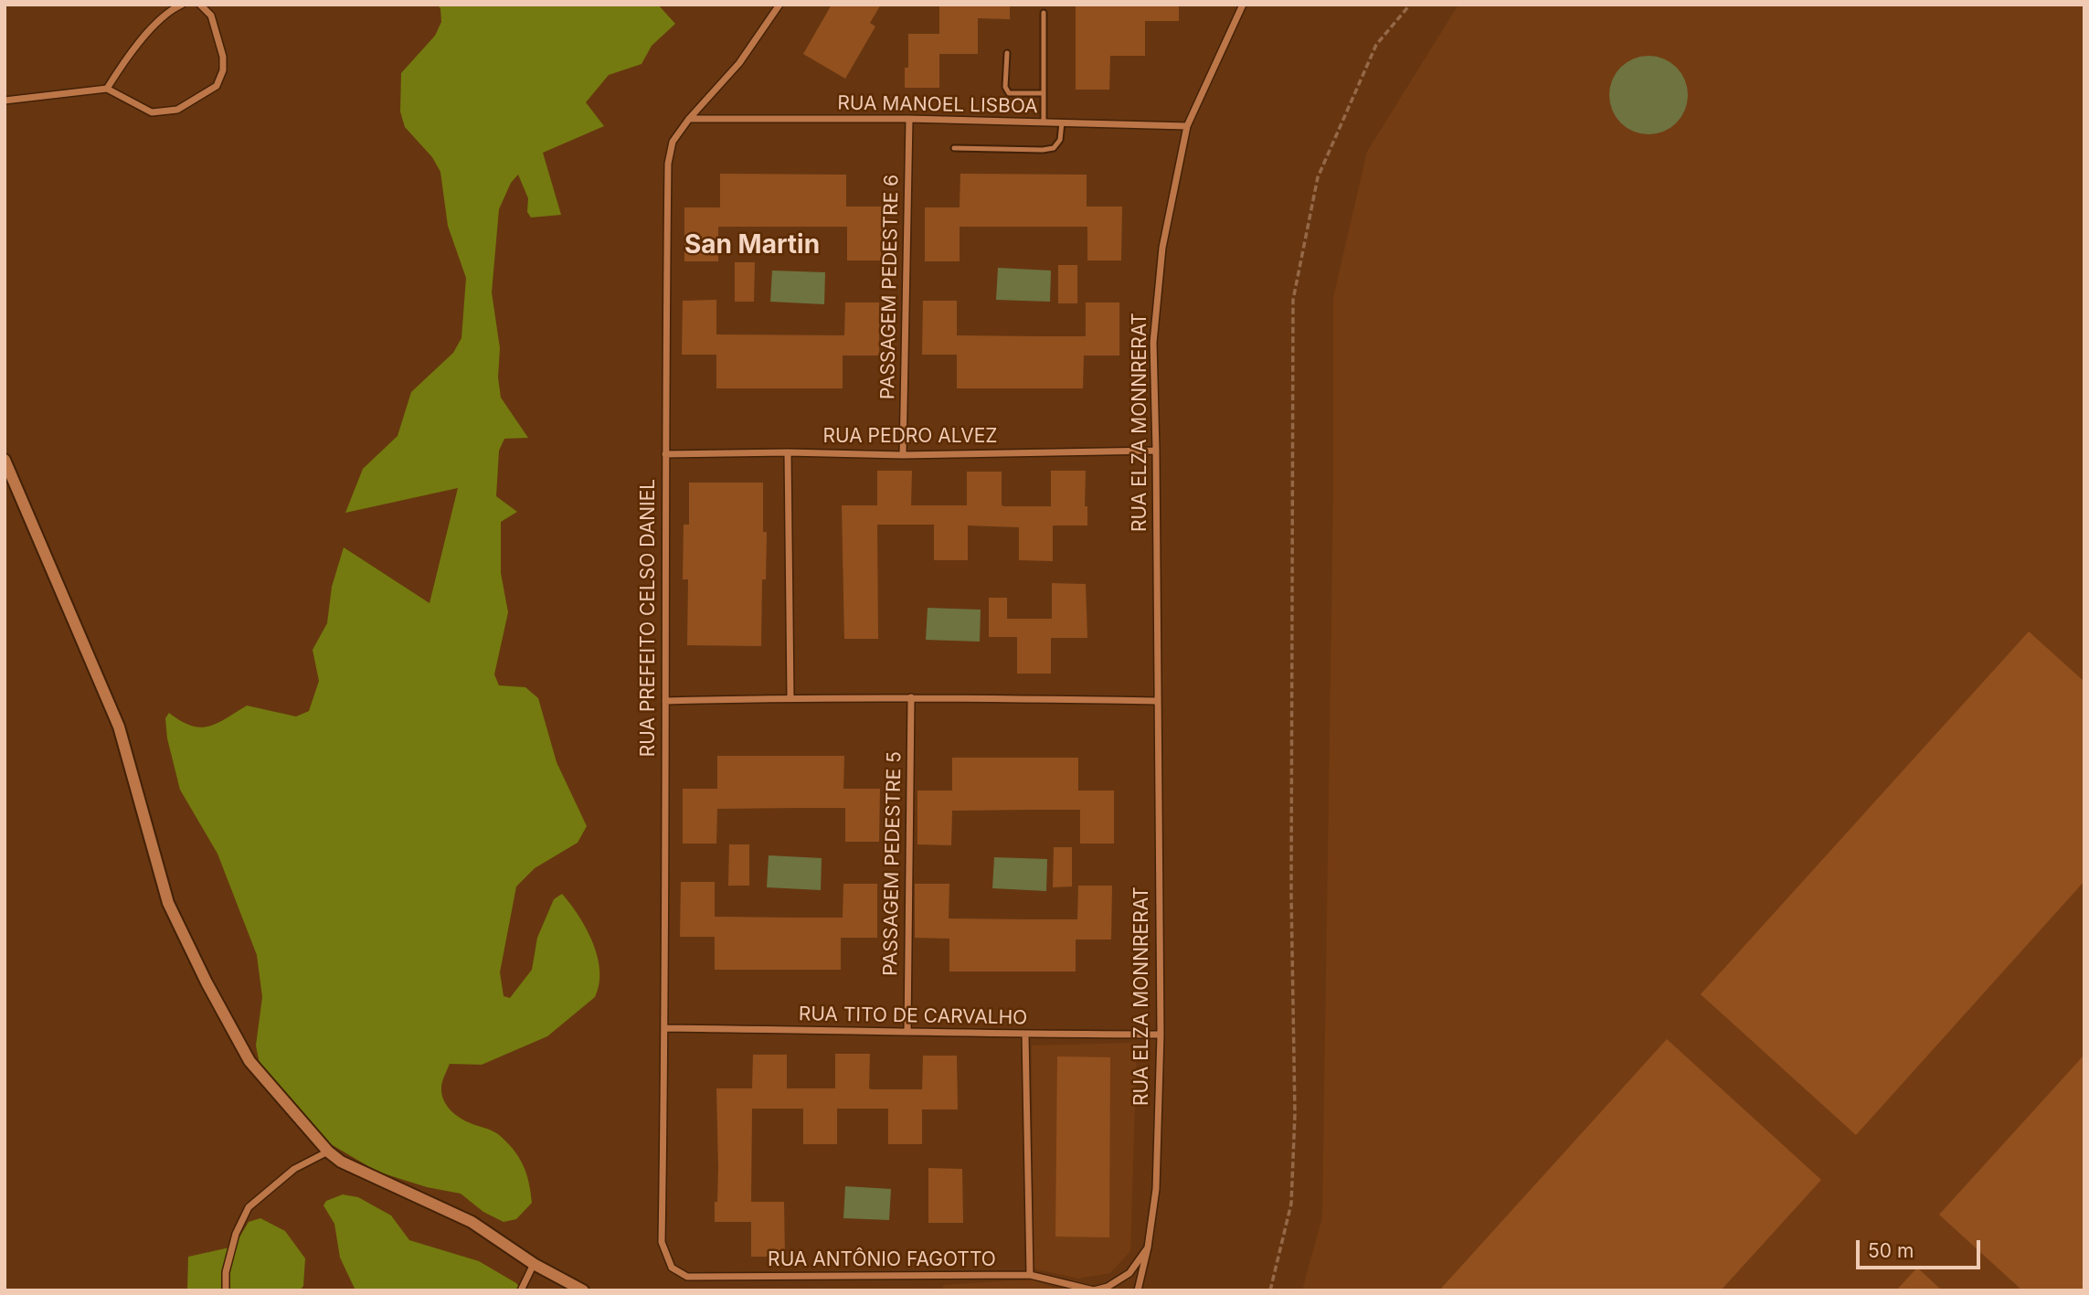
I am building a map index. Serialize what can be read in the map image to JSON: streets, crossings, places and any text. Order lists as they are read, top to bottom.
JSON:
{
  "streets": {
    "street": [
      "RUA MANOEL LISBOA",
      "PASSAGEM PEDESTRE 6",
      "RUA ELZA MONNRERAT",
      "RUA PEDRO ALVEZ",
      "RUA PREFEITO CELSO DANIEL",
      "PASSAGEM PEDESTRE 5",
      "RUA TITO DE CARVALHO",
      "RUA ANTÔNIO FAGOTTO"
    ]
  },
  "crossings": [
    ["RUA MANOEL LISBOA", "PASSAGEM PEDESTRE 6"],
    ["RUA MANOEL LISBOA", "RUA ELZA MONNRERAT"],
    ["RUA MANOEL LISBOA", "RUA PREFEITO CELSO DANIEL"],
    ["PASSAGEM PEDESTRE 6", "RUA PEDRO ALVEZ"],
    ["RUA ELZA MONNRERAT", "RUA PEDRO ALVEZ"],
    ["RUA ELZA MONNRERAT", "RUA TITO DE CARVALHO"],
    ["RUA ELZA MONNRERAT", "RUA ANTÔNIO FAGOTTO"],
    ["RUA PEDRO ALVEZ", "RUA PREFEITO CELSO DANIEL"],
    ["RUA PREFEITO CELSO DANIEL", "RUA TITO DE CARVALHO"],
    ["RUA PREFEITO CELSO DANIEL", "RUA ANTÔNIO FAGOTTO"],
    ["PASSAGEM PEDESTRE 5", "RUA TITO DE CARVALHO"]
  ],
  "districts": ["San Martin"],
  "scale_bar": "50 m"
}
